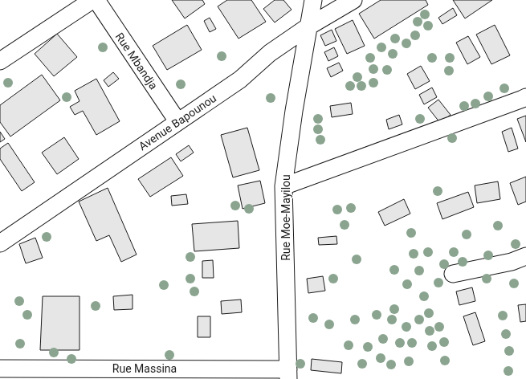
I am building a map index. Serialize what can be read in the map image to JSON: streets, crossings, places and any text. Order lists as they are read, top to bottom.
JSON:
{
  "streets": {
    "street": [
      "Rue Mbandja",
      "Avenue Bapounou",
      "Rue Moe-Mayilou",
      "Rue Massina"
    ]
  },
  "crossings": [
    ["Rue Mbandja", "Avenue Bapounou"],
    ["Avenue Bapounou", "Rue Moe-Mayilou"],
    ["Rue Moe-Mayilou", "Rue Massina"]
  ]
}
